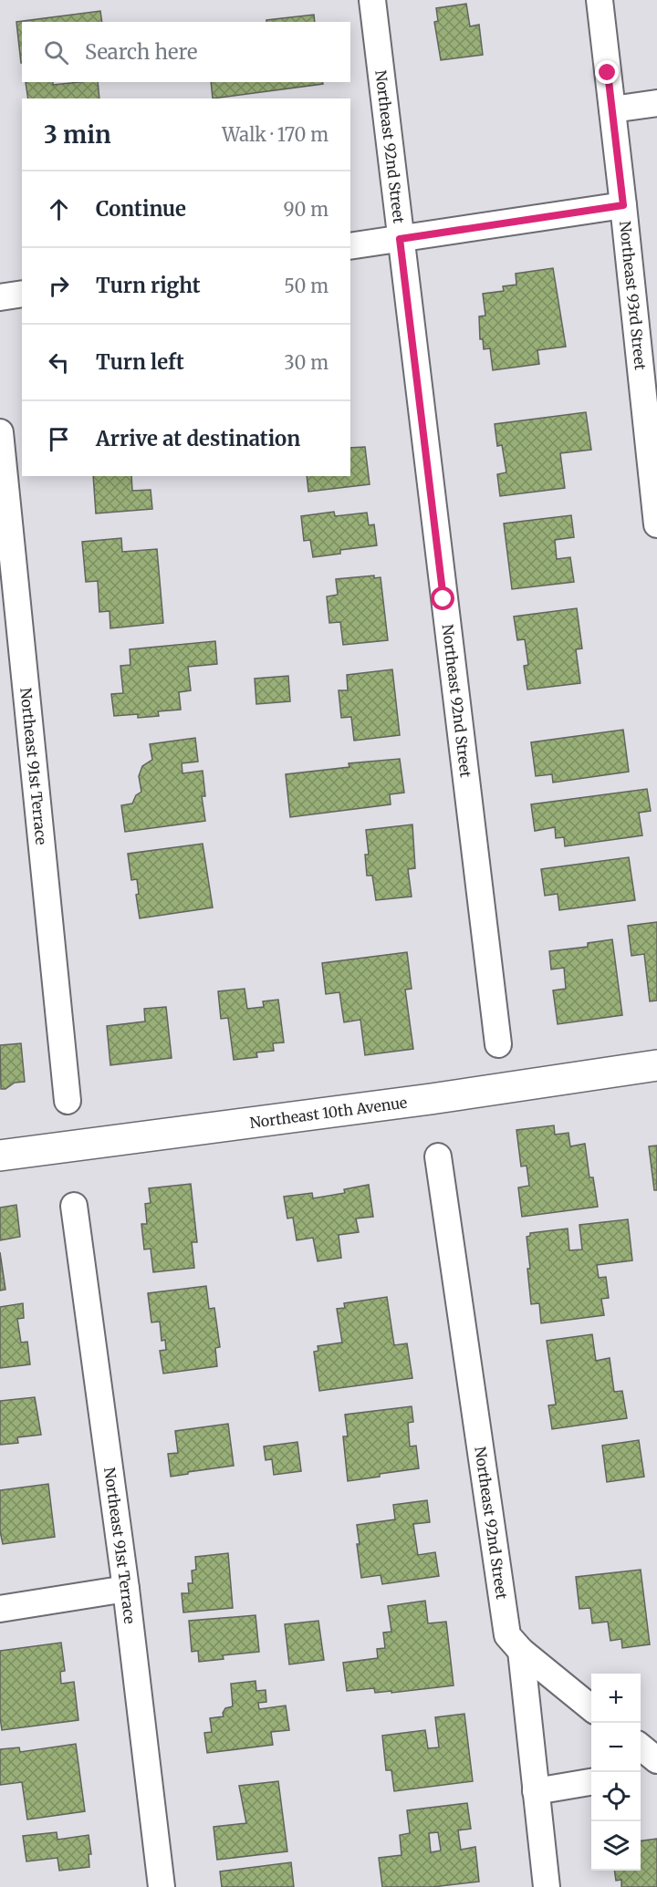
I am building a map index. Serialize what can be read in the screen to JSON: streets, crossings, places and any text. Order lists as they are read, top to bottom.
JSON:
{
  "streets": {
    "street": [
      "Northeast 92nd Street",
      "Northeast 93rd Street",
      "Northeast 91st Terrace",
      "Northeast 10th Avenue"
    ]
  },
  "page": {
    "search": "Search here",
    "heading": ["3 min", "Walk · 170 m"],
    "list": [
      ["Continue", "90 m"],
      ["Turn right", "50 m"],
      ["Turn left", "30 m"],
      "Arrive at destination"
    ],
    "map_buttons": ["+", "−"]
  }
}
